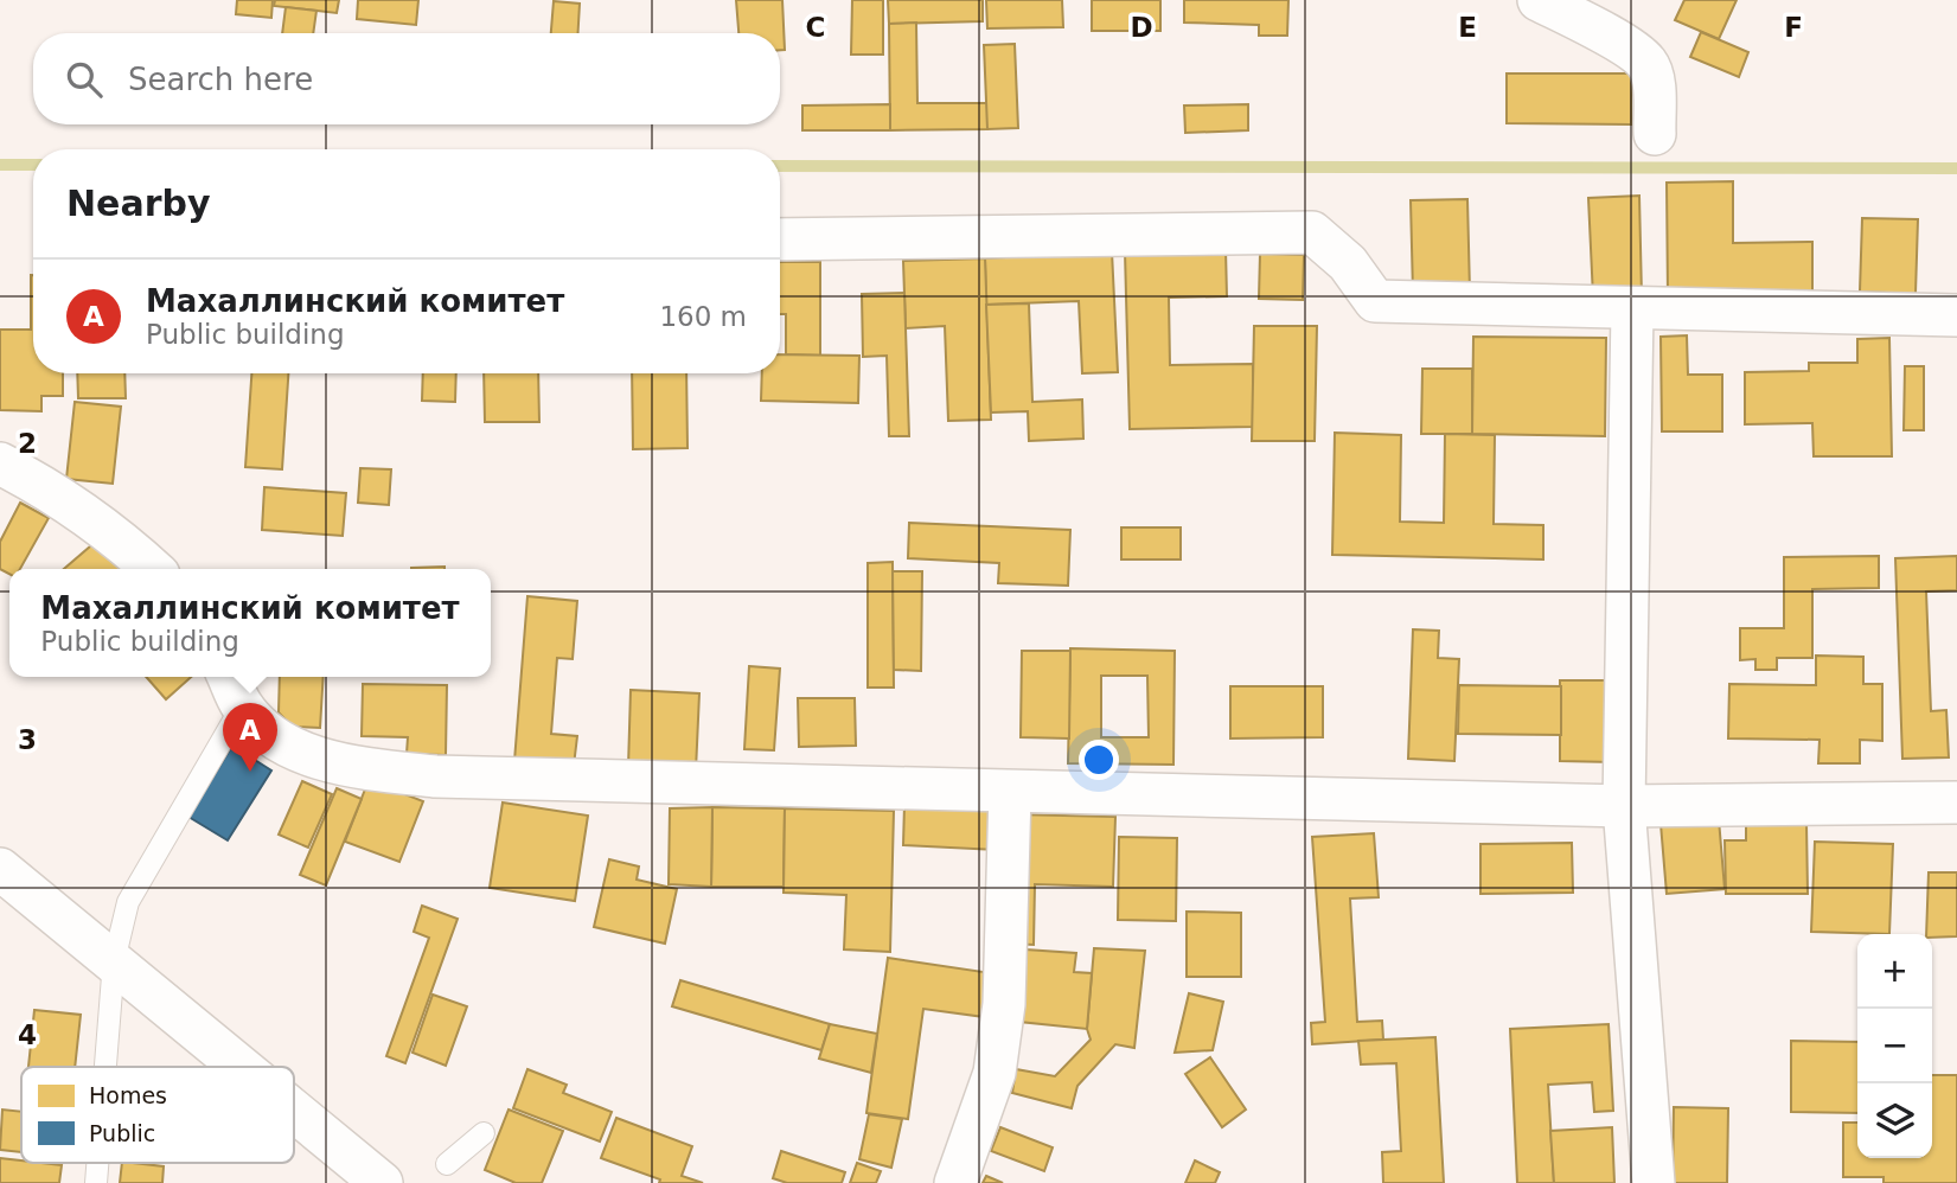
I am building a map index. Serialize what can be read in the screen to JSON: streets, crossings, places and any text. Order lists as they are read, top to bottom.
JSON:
{
  "legend": ["Homes", "Public"],
  "page": {
    "search": "Search here",
    "heading": "Nearby",
    "list": [
      {
        "mark": "A",
        "name": "Махаллинский комитет",
        "note": "Public building",
        "value": "160 m"
      }
    ],
    "popup": ["Махаллинский комитет", "Public building"],
    "pins": "A",
    "map_buttons": ["+", "−"]
  },
  "grid": {
    "columns": [
      "C",
      "D",
      "E",
      "F"
    ],
    "rows": ["2", "3", "4"]
  }
}
